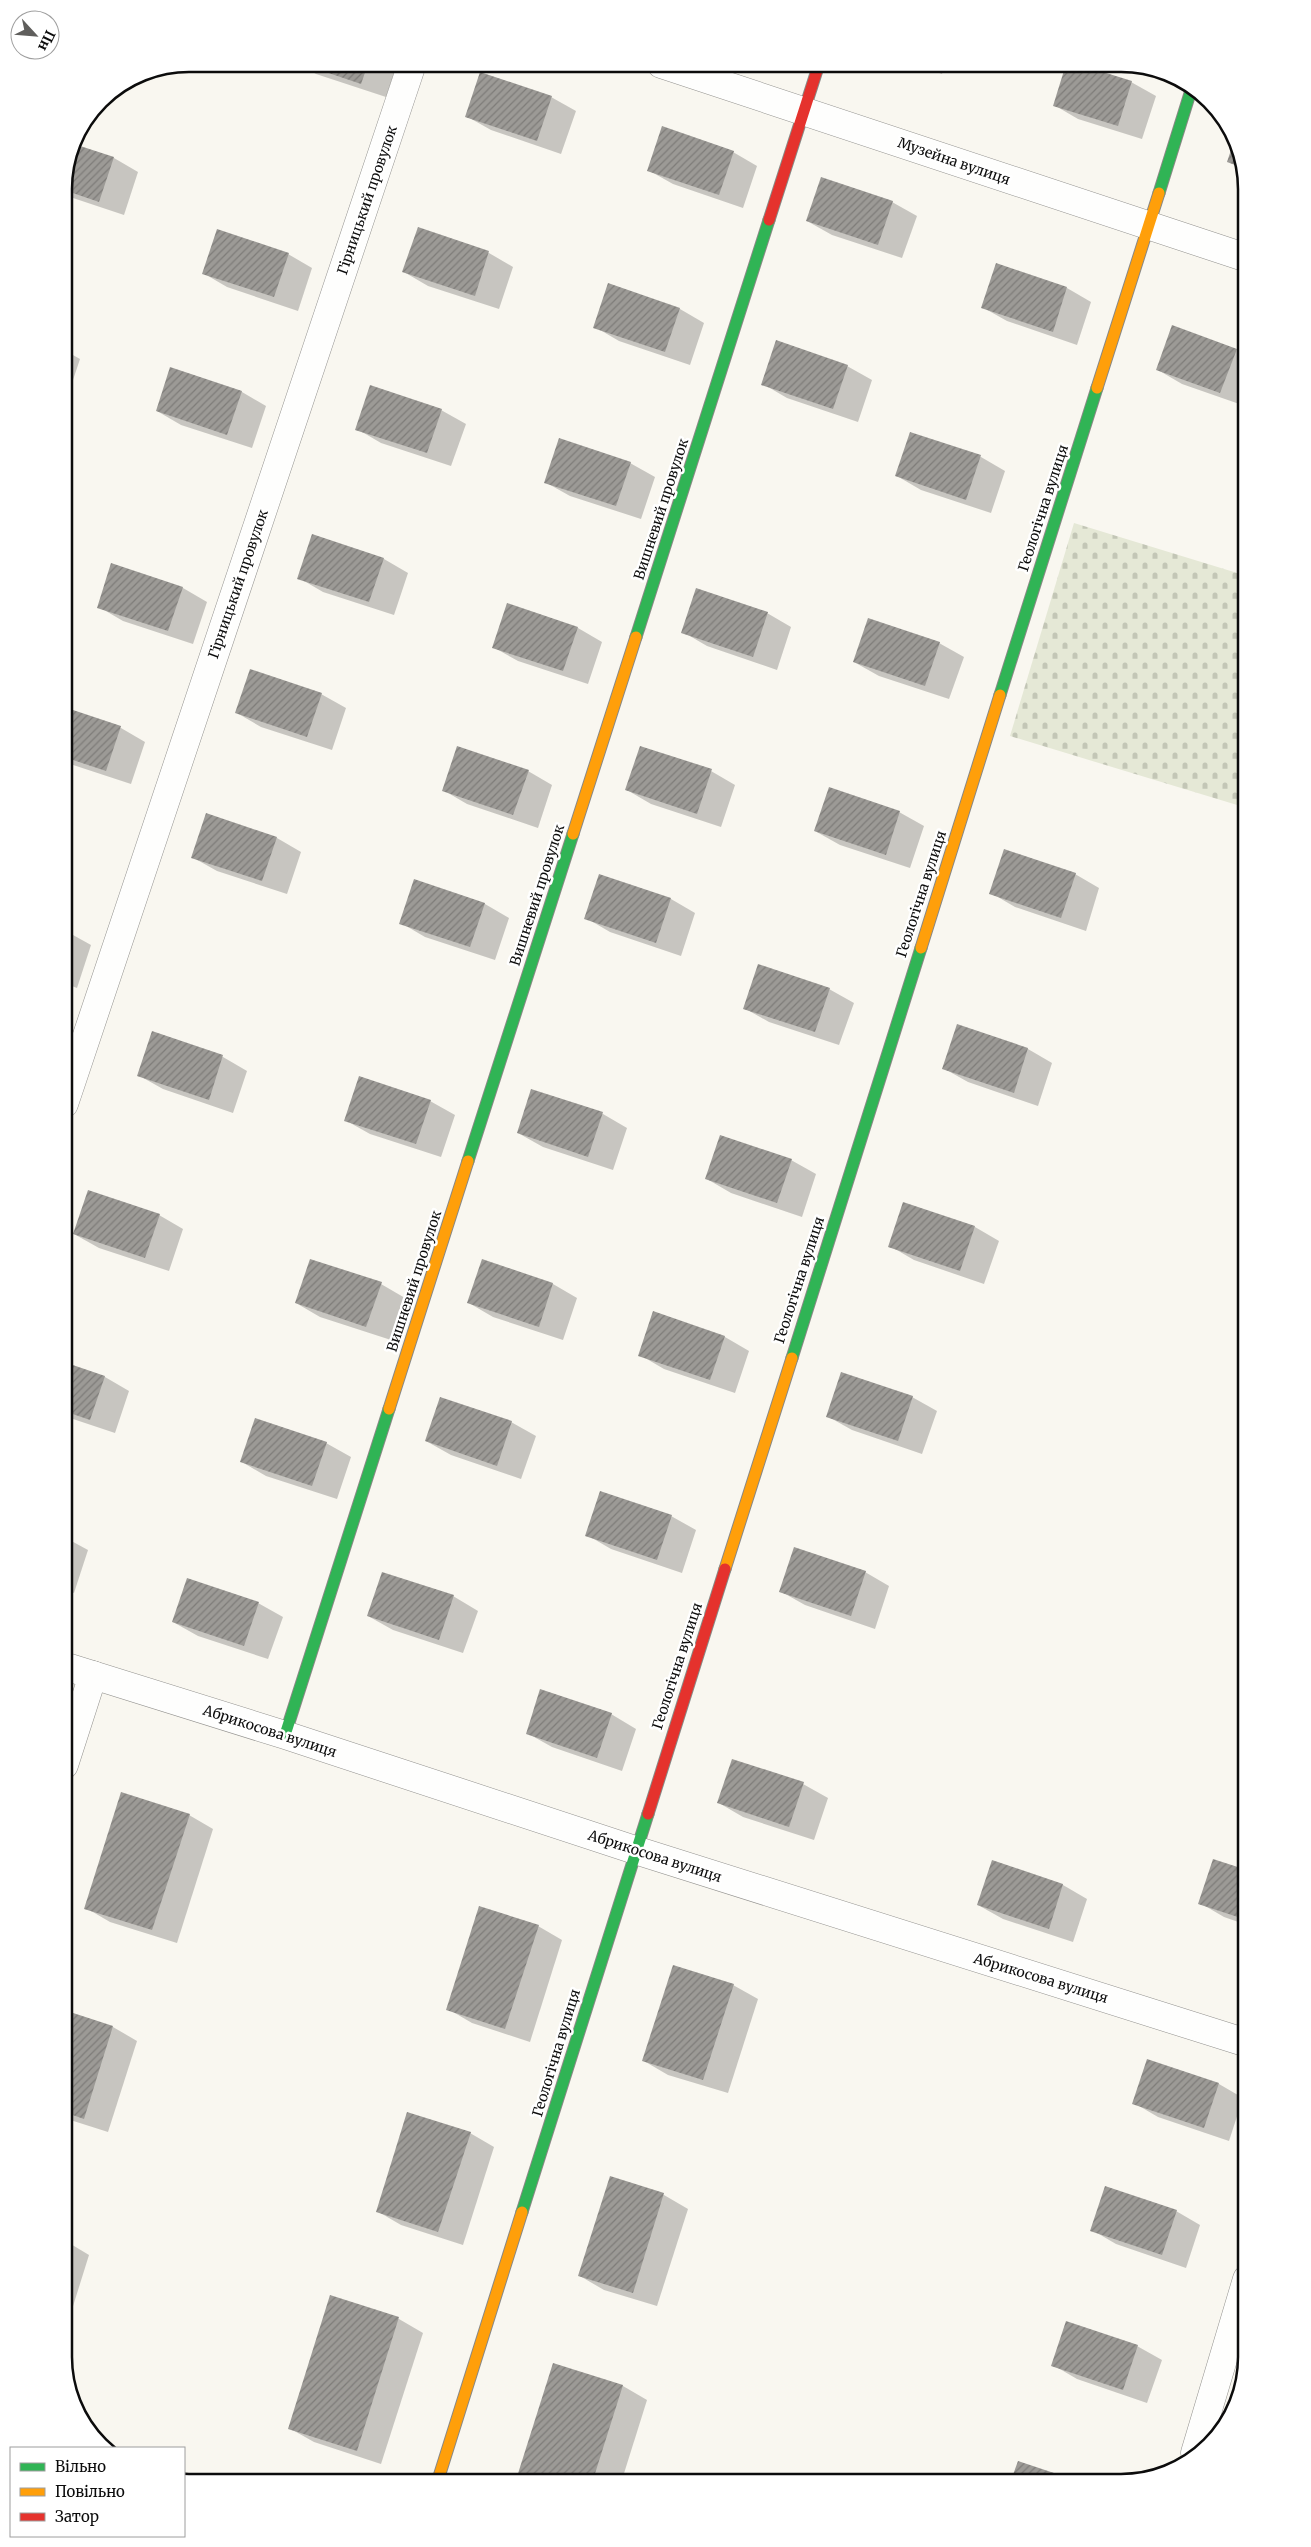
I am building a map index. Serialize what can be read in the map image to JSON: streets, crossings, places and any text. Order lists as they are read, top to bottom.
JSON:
{
  "streets": {
    "street": [
      "Музейна вулиця",
      "Гірницький провулок",
      "Геологічна вулиця",
      "Вишневий провулок",
      "Абрикосова вулиця"
    ]
  },
  "crossings": [
    ["Музейна вулиця", "Геологічна вулиця"],
    ["Музейна вулиця", "Вишневий провулок"],
    ["Геологічна вулиця", "Абрикосова вулиця"],
    ["Вишневий провулок", "Абрикосова вулиця"]
  ],
  "legend": ["Вільно", "Повільно", "Затор"],
  "north": "bottom right"
}
